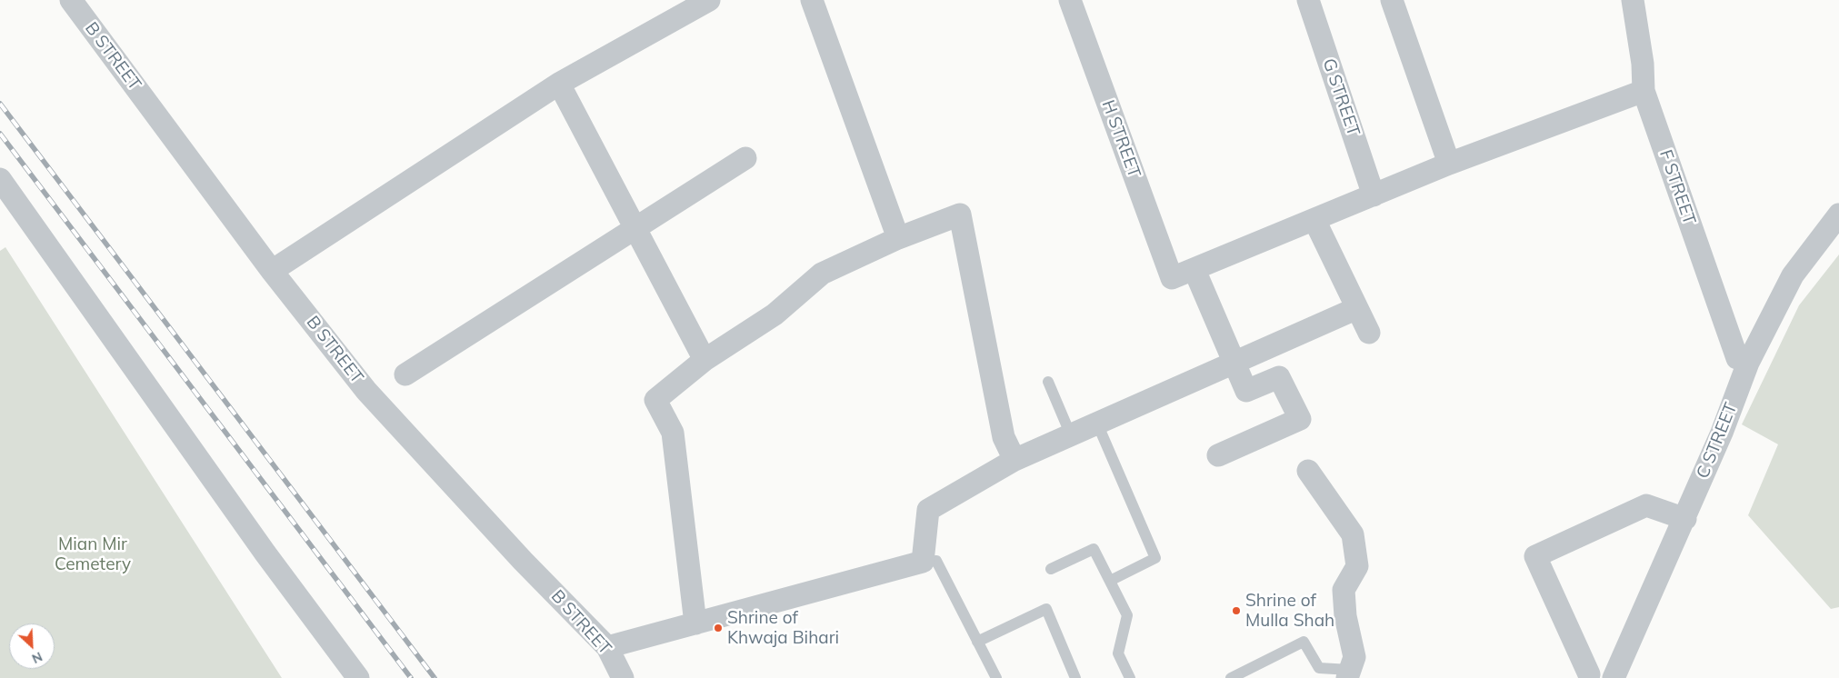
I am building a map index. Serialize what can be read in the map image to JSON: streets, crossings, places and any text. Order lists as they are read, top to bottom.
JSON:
{
  "streets": {
    "street": [
      "B STREET",
      "G STREET",
      "H STREET",
      "F STREET",
      "C STREET"
    ]
  },
  "crossings": [
    ["F STREET", "C STREET"]
  ],
  "parks": ["Mian Mir Cemetery"],
  "places": ["Shrine of Mulla Shah", "Shrine of Khwaja Bihari"],
  "north": "bottom right"
}
